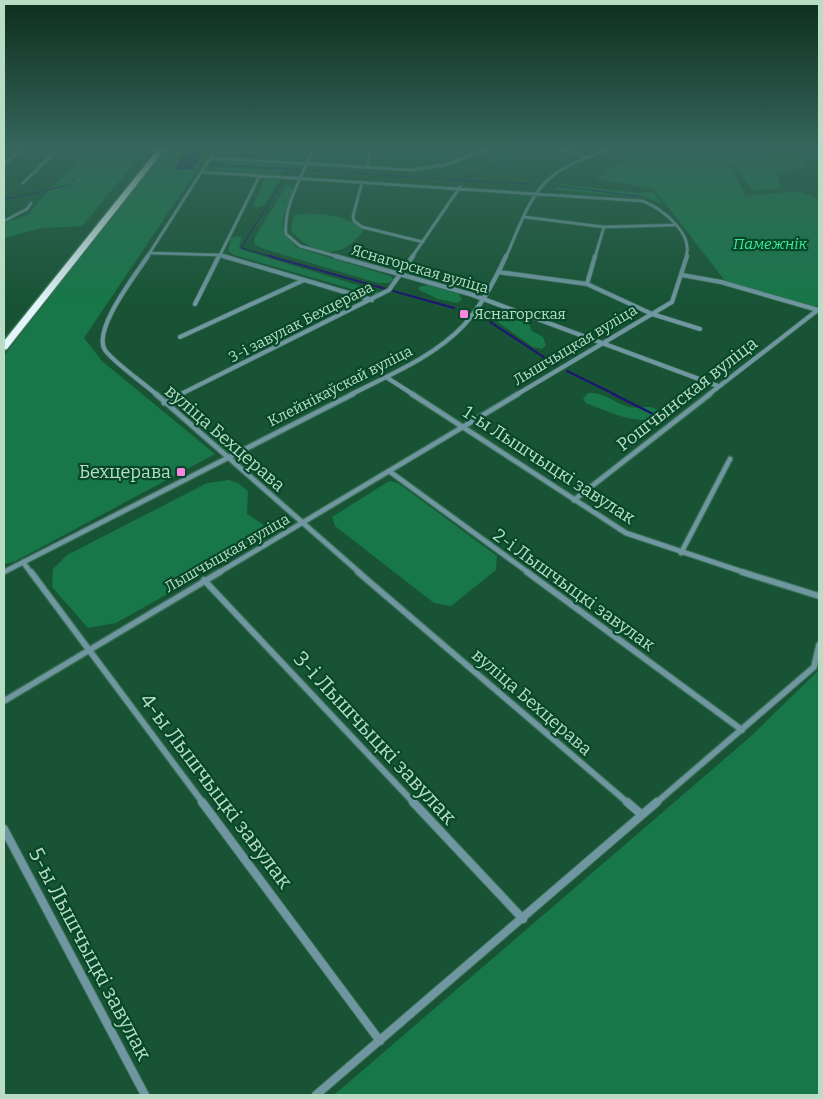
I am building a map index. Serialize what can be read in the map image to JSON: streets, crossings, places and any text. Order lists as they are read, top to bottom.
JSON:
{
  "streets": {
    "street": [
      "Яснагорская вуліца",
      "3-і завулак Бехцерава",
      "Лышчыцкая вуліца",
      "Клейнікаўскай вуліца",
      "Рошчынская вуліца",
      "вуліца Бехцерава",
      "1-ы Лышчыцкі завулак",
      "2-і Лышчыцкі завулак",
      "3-і Лышчыцкі завулак",
      "4-ы Лышчыцкі завулак",
      "5-ы Лышчыцкі завулак"
    ]
  },
  "crossings": [
    ["Яснагорская вуліца", "3-і завулак Бехцерава"],
    ["Яснагорская вуліца", "Лышчыцкая вуліца"],
    ["Яснагорская вуліца", "Клейнікаўскай вуліца"],
    ["Яснагорская вуліца", "Рошчынская вуліца"],
    ["3-і завулак Бехцерава", "вуліца Бехцерава"],
    ["Лышчыцкая вуліца", "вуліца Бехцерава"],
    ["Лышчыцкая вуліца", "1-ы Лышчыцкі завулак"],
    ["Лышчыцкая вуліца", "2-і Лышчыцкі завулак"],
    ["Лышчыцкая вуліца", "3-і Лышчыцкі завулак"],
    ["Лышчыцкая вуліца", "4-ы Лышчыцкі завулак"],
    ["Клейнікаўскай вуліца", "вуліца Бехцерава"],
    ["Клейнікаўскай вуліца", "1-ы Лышчыцкі завулак"],
    ["Клейнікаўскай вуліца", "4-ы Лышчыцкі завулак"],
    ["Рошчынская вуліца", "1-ы Лышчыцкі завулак"]
  ],
  "parks": ["Памежнік"],
  "places": {
    "transit": ["Яснагорская", "Бехцерава"]
  }
}
